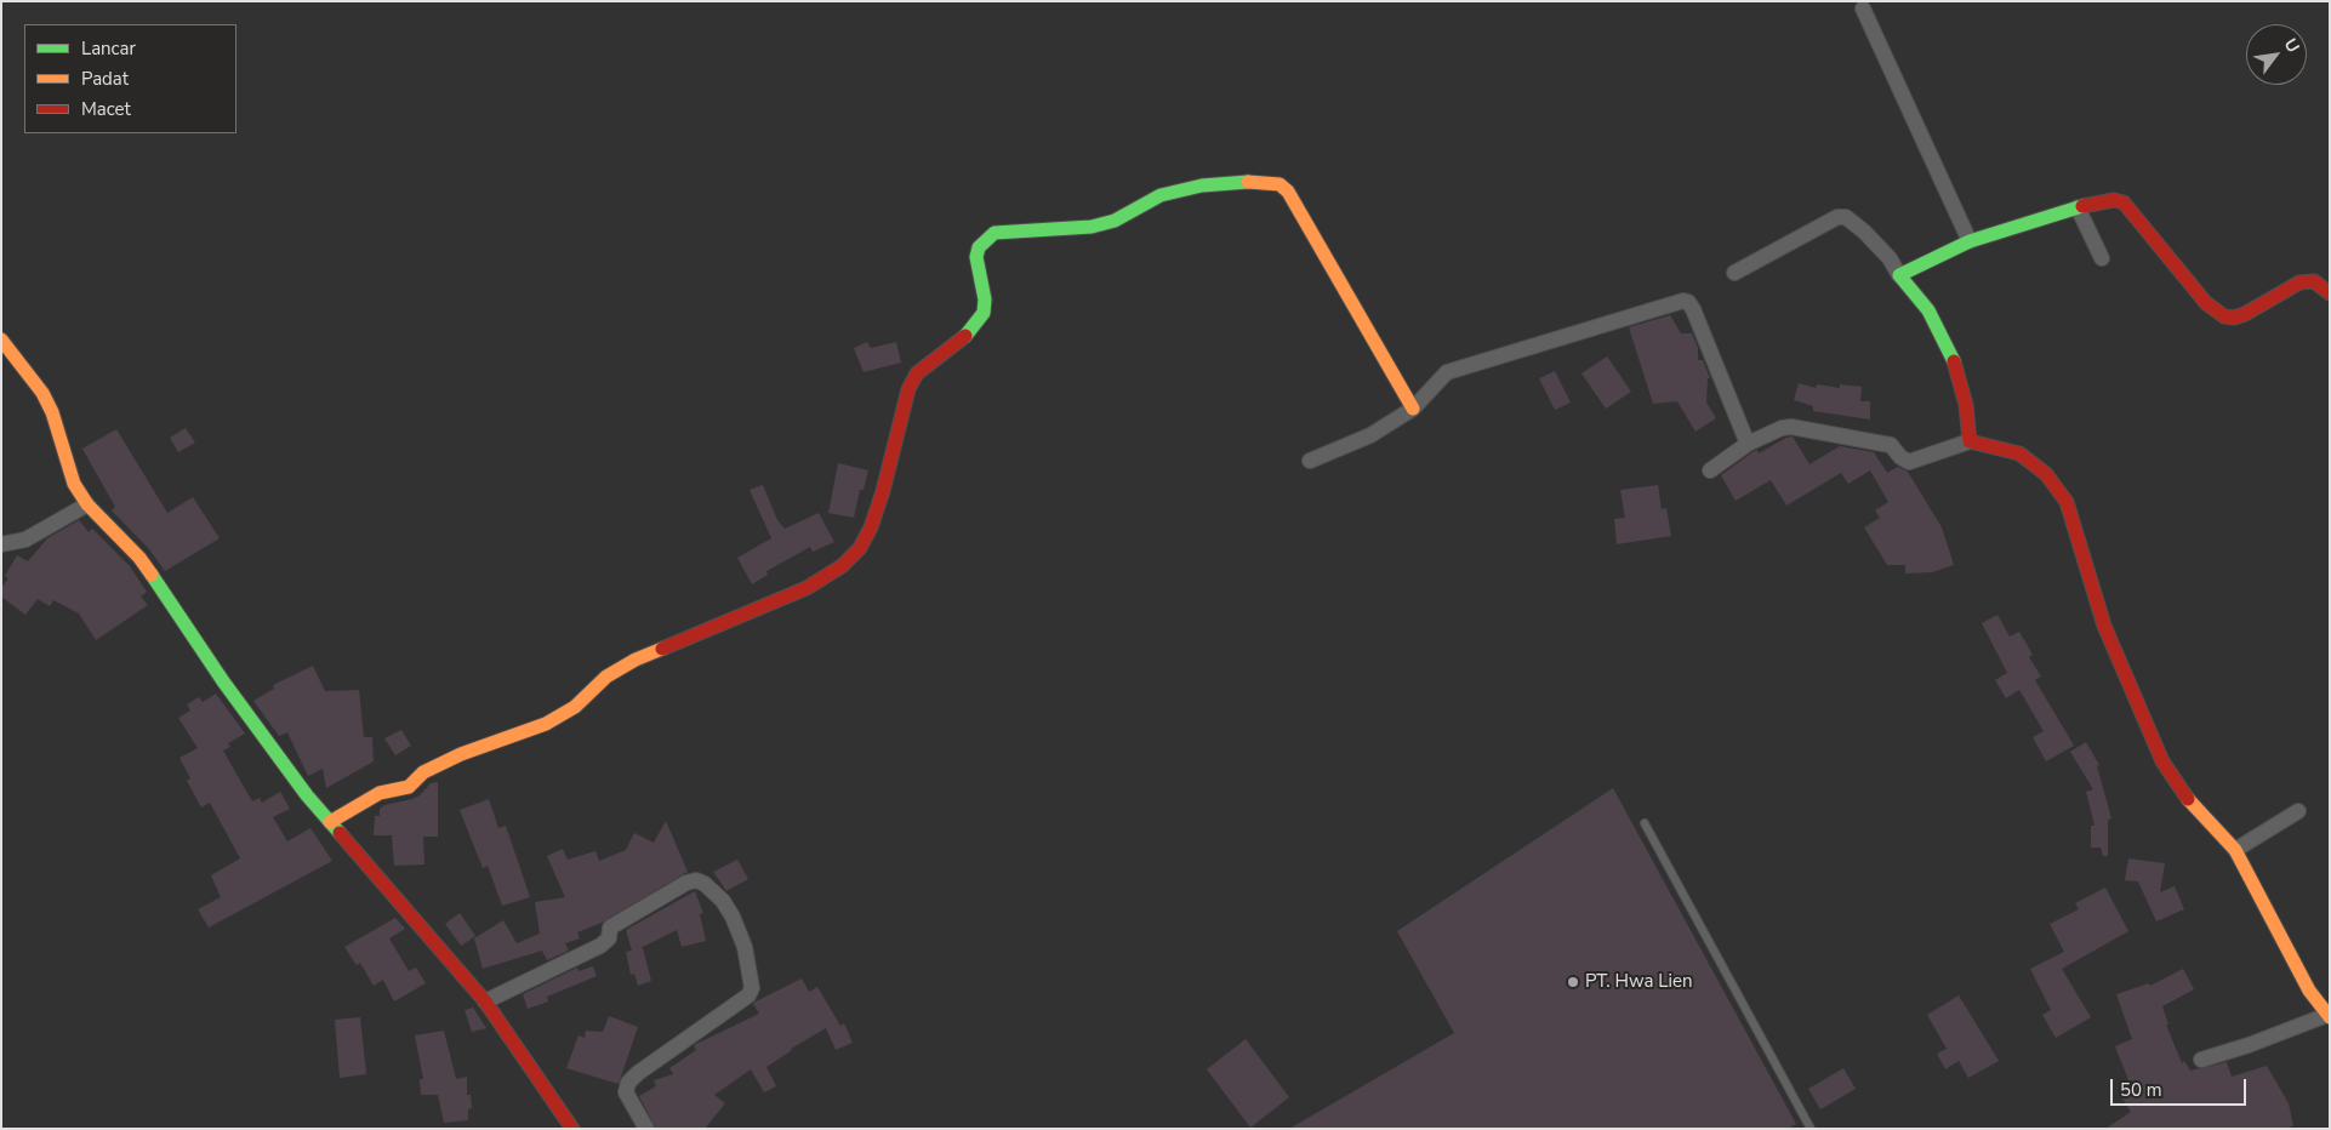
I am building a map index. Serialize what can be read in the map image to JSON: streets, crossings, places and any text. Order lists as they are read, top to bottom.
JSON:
{
  "places": ["PT. Hwa Lien"],
  "legend": ["Lancar", "Padat", "Macet"],
  "scale_bar": "50 m",
  "north": "top right"
}
